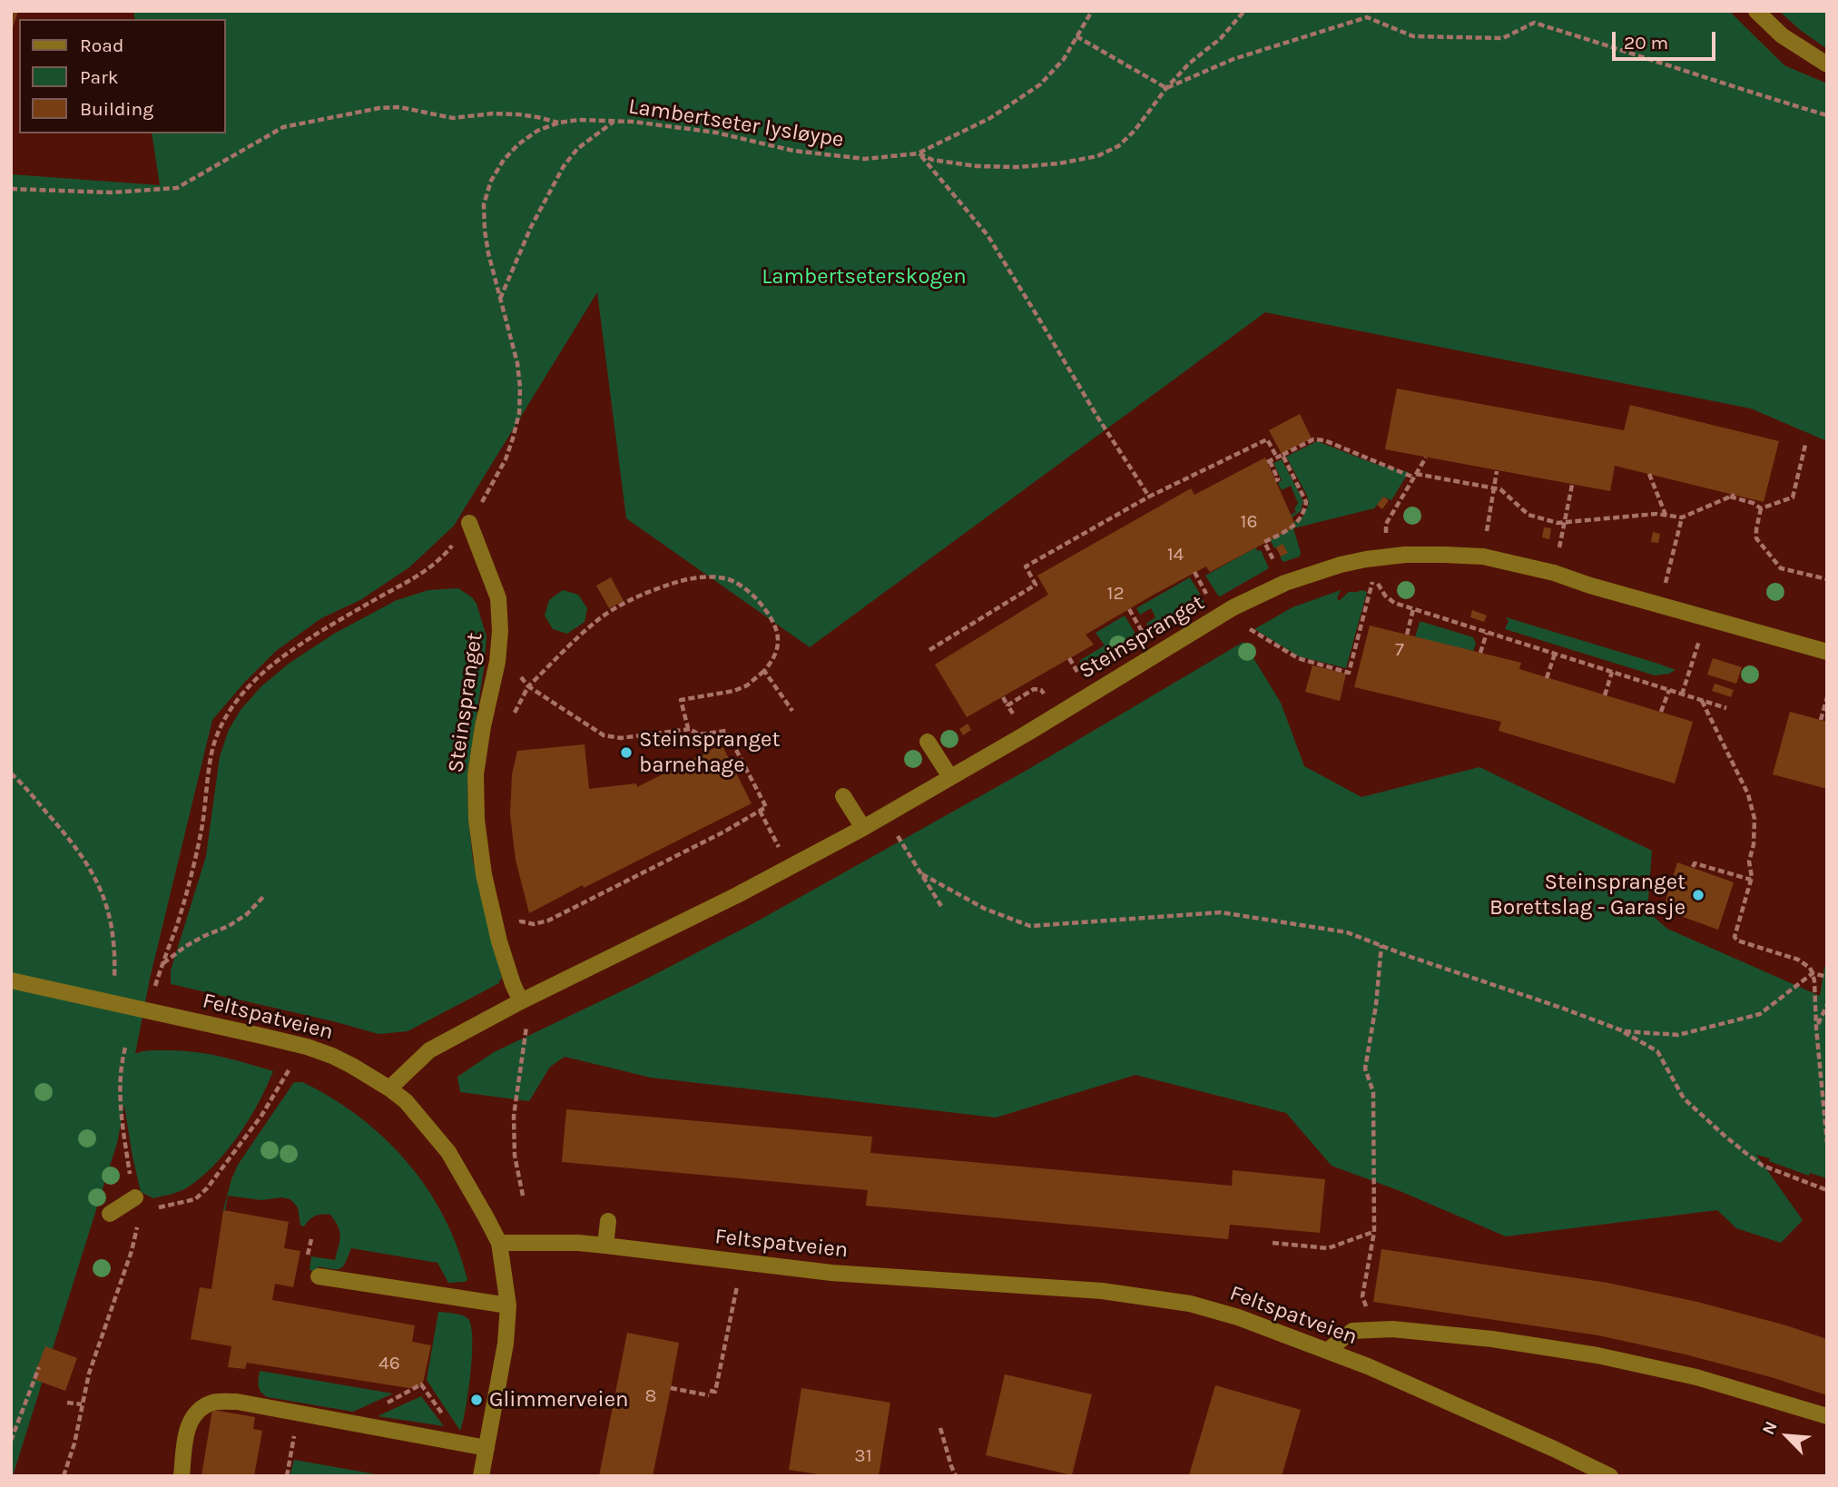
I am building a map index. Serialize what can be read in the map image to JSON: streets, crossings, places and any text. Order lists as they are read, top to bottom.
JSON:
{
  "streets": {
    "street": ["Steinspranget", "Feltspatveien"],
    "path": ["Lambertseter lysløype"]
  },
  "crossings": [
    ["Lambertseter lysløype", "Steinspranget"],
    ["Steinspranget", "Feltspatveien"]
  ],
  "parks": ["Lambertseterskogen"],
  "places": ["Steinspranget barnehage", "Steinspranget Borettslag - Garasje", "Glimmerveien"],
  "house_numbers": [
    "16",
    "14",
    "12",
    "7",
    "46",
    "8",
    "31"
  ],
  "legend": ["Road", "Park", "Building"],
  "scale_bar": "20 m",
  "north": "top left"
}
